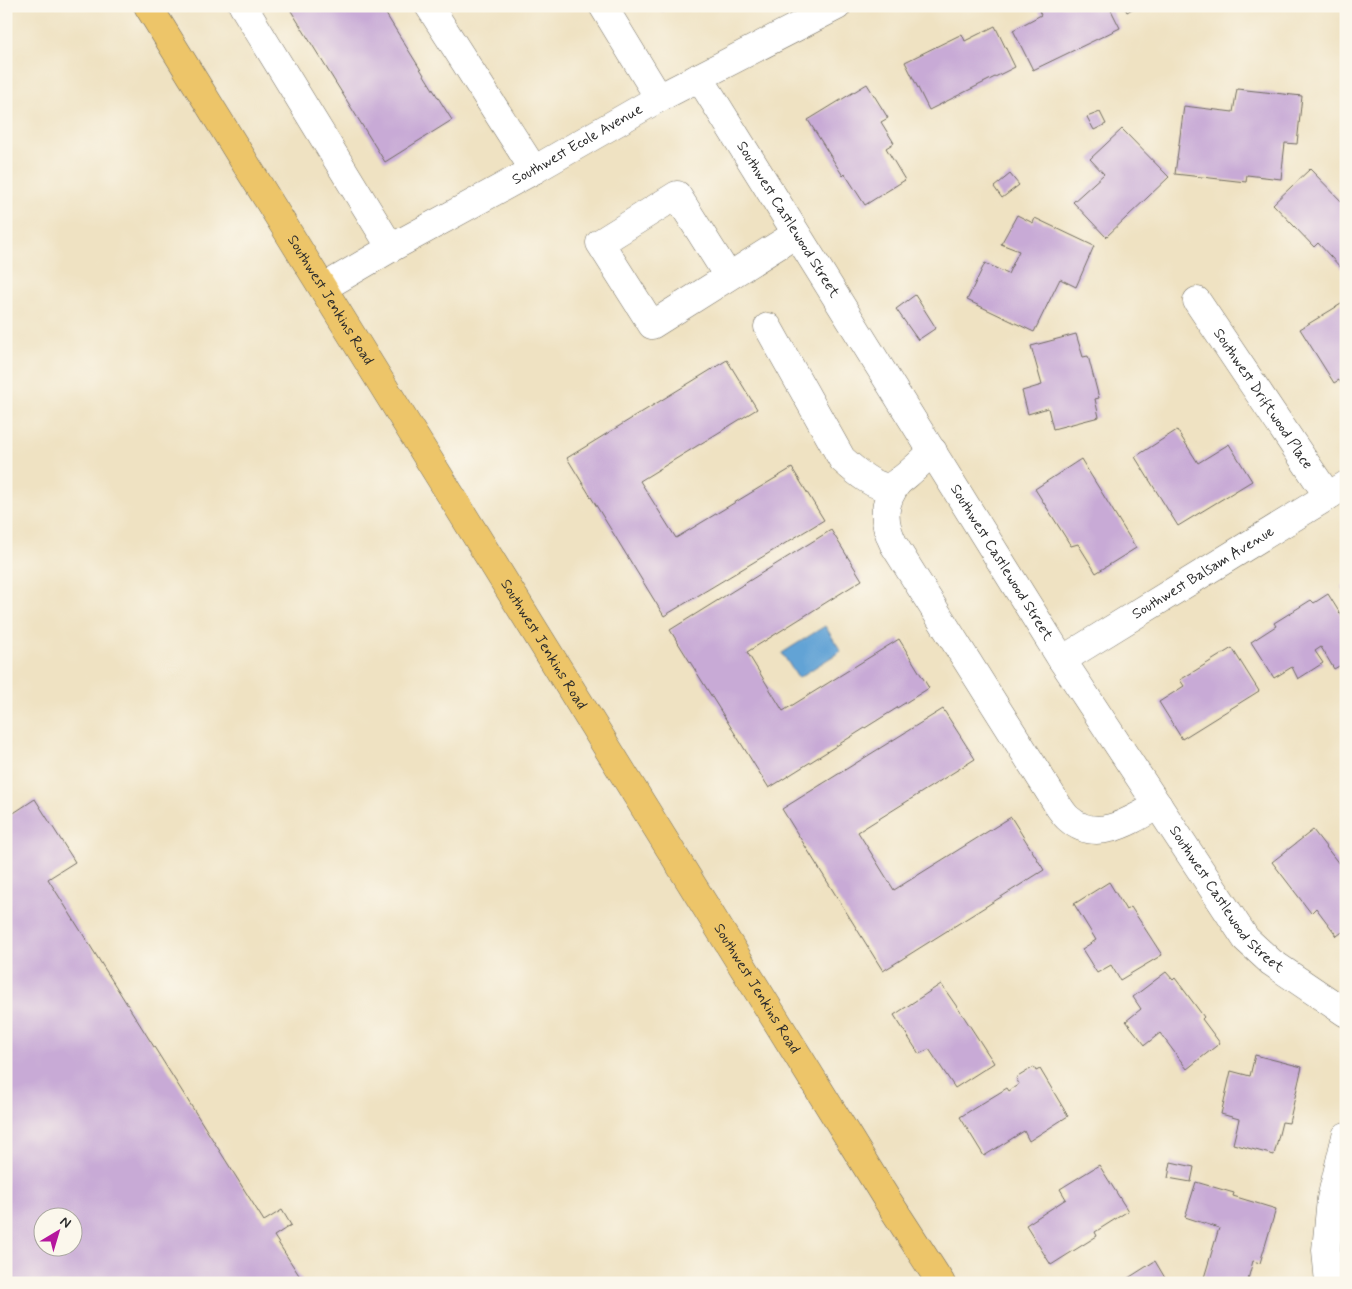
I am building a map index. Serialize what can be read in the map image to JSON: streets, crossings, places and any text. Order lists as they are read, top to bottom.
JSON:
{
  "streets": {
    "main road": ["Southwest Jenkins Road"],
    "street": [
      "Southwest Ecole Avenue",
      "Southwest Castlewood Street",
      "Southwest Driftwood Place",
      "Southwest Balsam Avenue"
    ]
  },
  "crossings": [
    ["Southwest Ecole Avenue", "Southwest Castlewood Street"],
    ["Southwest Ecole Avenue", "Southwest Jenkins Road"],
    ["Southwest Castlewood Street", "Southwest Balsam Avenue"],
    ["Southwest Driftwood Place", "Southwest Balsam Avenue"]
  ],
  "north": "top right"
}
